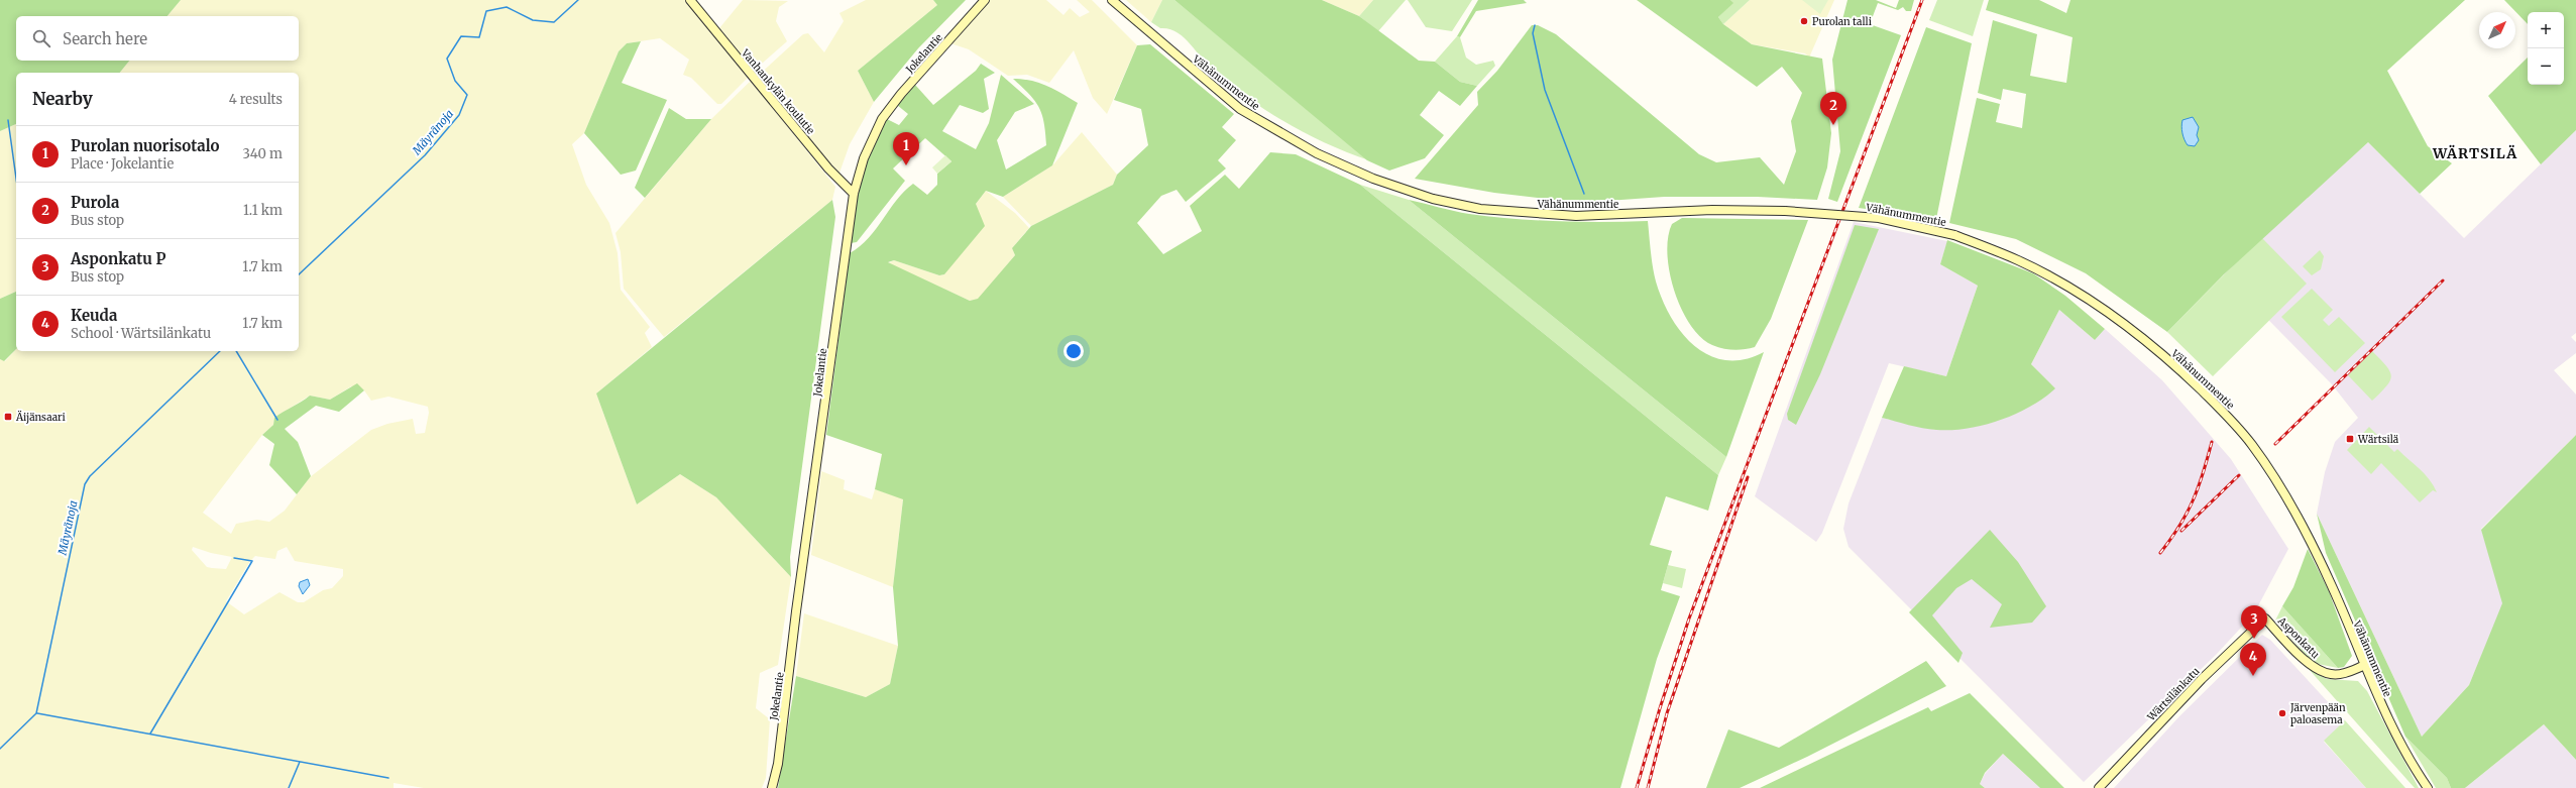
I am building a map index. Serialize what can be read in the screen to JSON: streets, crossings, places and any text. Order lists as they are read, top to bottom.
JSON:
{
  "streets": {
    "main road": [
      "Jokelantie",
      "Vähänummentie",
      "Vanhankylän koulutie",
      "Asponkatu",
      "Wärtsilänkatu"
    ]
  },
  "crossings": [
    ["Jokelantie", "Vanhankylän koulutie"],
    ["Vähänummentie", "Asponkatu"],
    ["Asponkatu", "Wärtsilänkatu"]
  ],
  "districts": ["WÄRTSILÄ"],
  "water": ["Mäyränoja"],
  "places": {
    "other": ["Purolan talli", "Järvenpään paloasema"],
    "transit": ["Äijänsaari", "Wärtsilä"]
  },
  "north": "top right",
  "page": {
    "map_buttons": ["+", "−"],
    "search": "Search here",
    "heading": ["Nearby", "4 results"],
    "pins": [
      "2",
      "1",
      "3",
      "4"
    ],
    "list": [
      {
        "mark": "1",
        "name": "Purolan nuorisotalo",
        "note": "Place · Jokelantie",
        "value": "340 m"
      },
      {
        "mark": "2",
        "name": "Purola",
        "note": "Bus stop",
        "value": "1.1 km"
      },
      {
        "mark": "3",
        "name": "Asponkatu P",
        "note": "Bus stop",
        "value": "1.7 km"
      },
      {
        "mark": "4",
        "name": "Keuda",
        "note": "School · Wärtsilänkatu",
        "value": "1.7 km"
      }
    ]
  }
}
